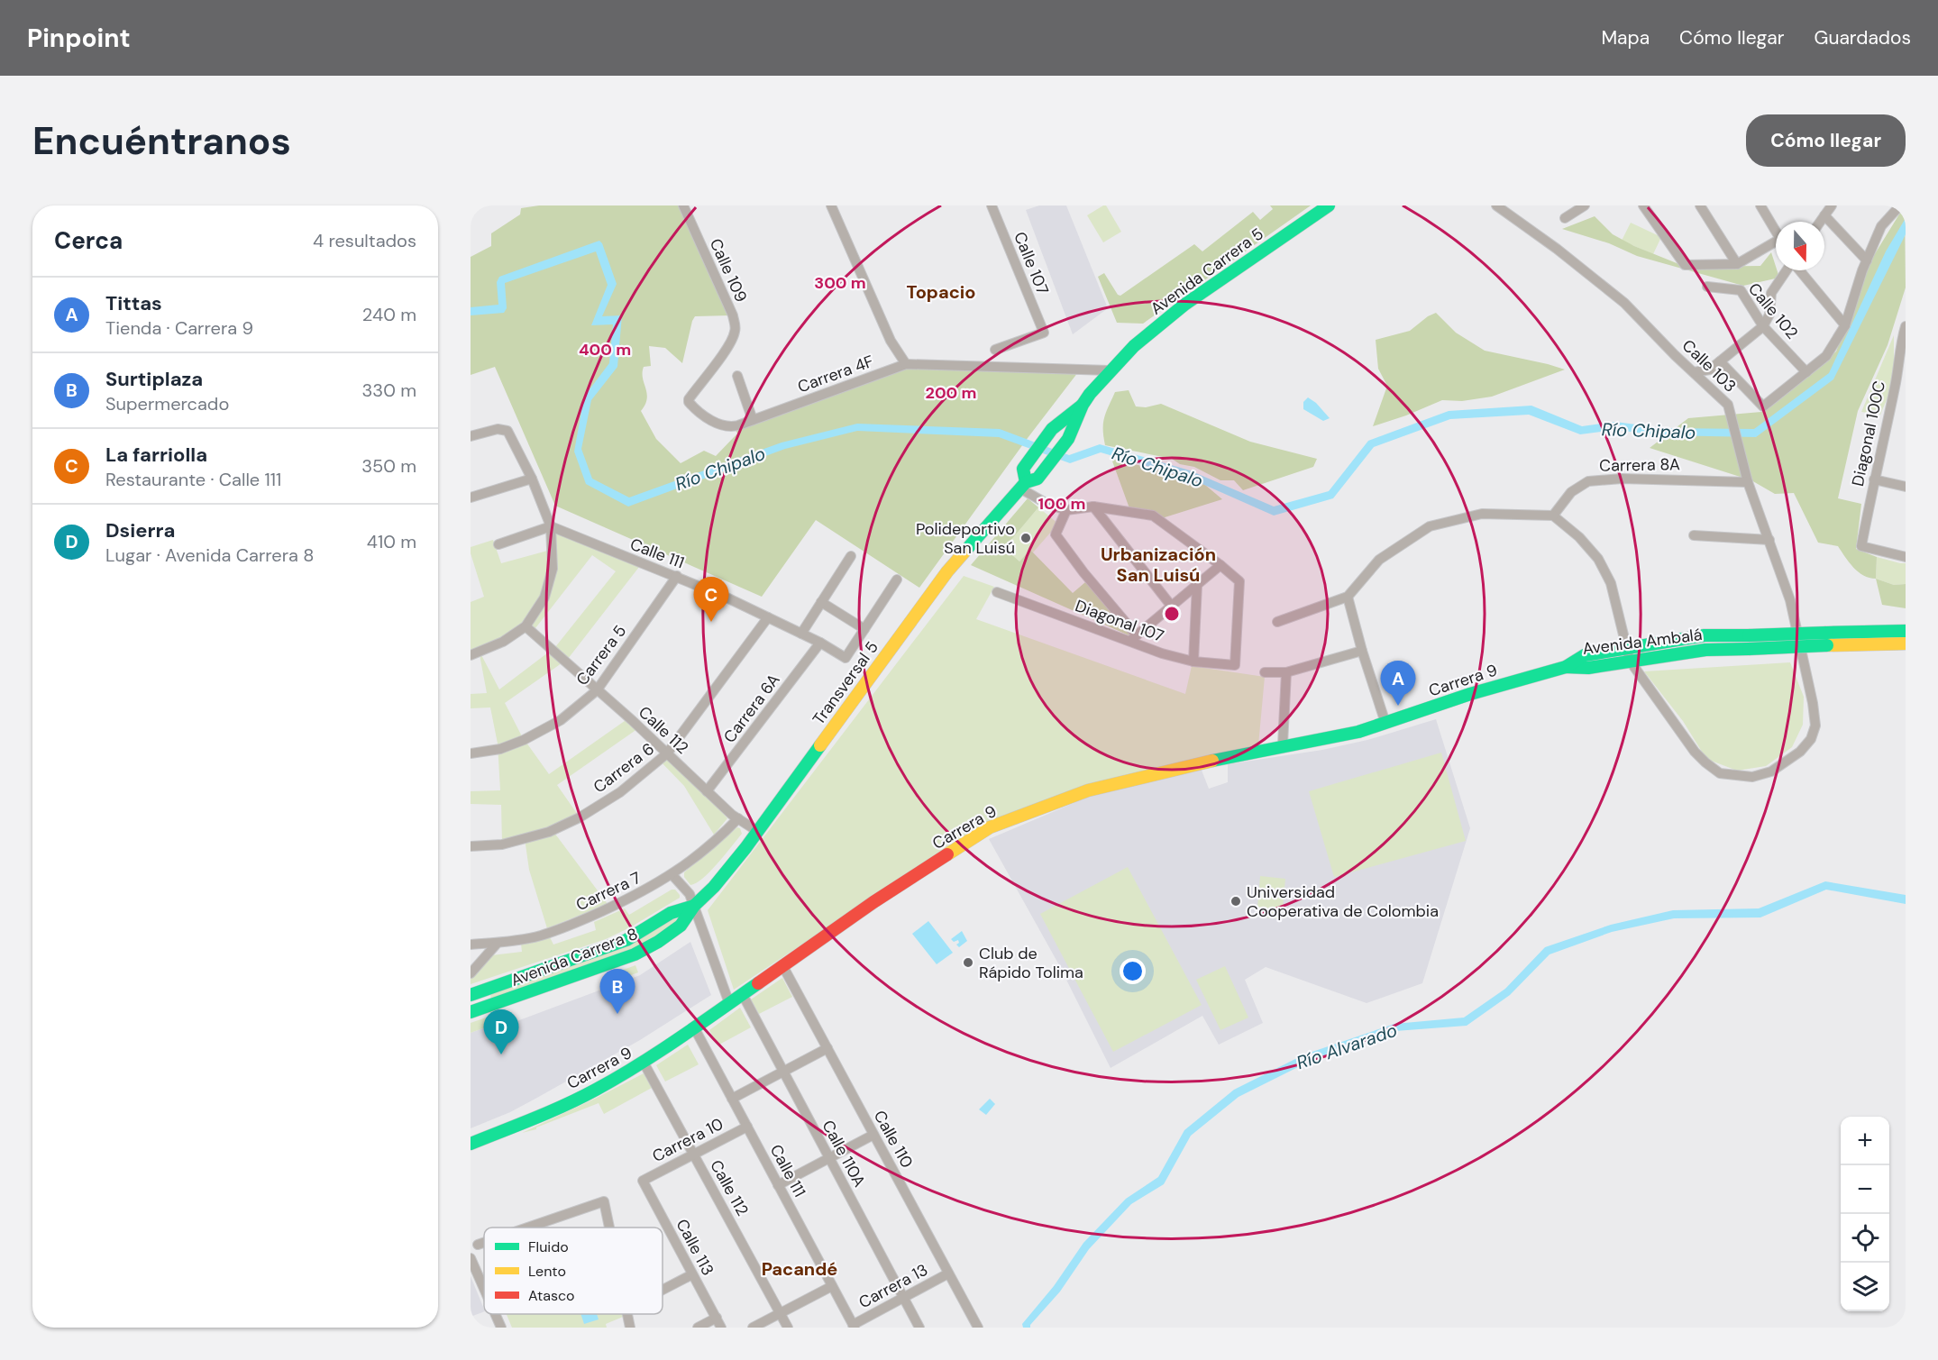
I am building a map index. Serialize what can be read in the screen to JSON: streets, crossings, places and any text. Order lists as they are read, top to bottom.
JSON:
{
  "streets": {
    "main road": [
      "Avenida Carrera 5",
      "Avenida Ambalá",
      "Carrera 9",
      "Transversal 5",
      "Avenida Carrera 8"
    ],
    "street": [
      "Calle 107",
      "Calle 109",
      "Calle 102",
      "Calle 103",
      "Carrera 4F",
      "Diagonal 100C",
      "Carrera 8A",
      "Calle 111",
      "Diagonal 107",
      "Carrera 5",
      "Carrera 6A",
      "Calle 112",
      "Carrera 6",
      "Carrera 7",
      "Calle 110",
      "Carrera 10",
      "Calle 110A",
      "Calle 113",
      "Carrera 13"
    ]
  },
  "crossings": [
    ["Calle 109", "Carrera 4F"],
    ["Avenida Carrera 5", "Carrera 4F"],
    ["Avenida Carrera 5", "Transversal 5"],
    ["Calle 103", "Carrera 8A"],
    ["Calle 103", "Avenida Ambalá"],
    ["Carrera 4F", "Transversal 5"],
    ["Calle 111", "Carrera 5"],
    ["Calle 111", "Carrera 9"],
    ["Calle 111", "Carrera 6A"],
    ["Calle 111", "Carrera 6"],
    ["Calle 111", "Carrera 10"],
    ["Calle 111", "Carrera 13"],
    ["Avenida Ambalá", "Carrera 9"],
    ["Carrera 5", "Calle 112"],
    ["Carrera 9", "Calle 112"],
    ["Carrera 9", "Calle 110"],
    ["Carrera 9", "Calle 110A"],
    ["Transversal 5", "Calle 112"],
    ["Transversal 5", "Avenida Carrera 8"],
    ["Carrera 6A", "Calle 112"],
    ["Calle 112", "Carrera 6"],
    ["Calle 112", "Carrera 7"],
    ["Calle 112", "Carrera 10"],
    ["Calle 110", "Carrera 10"],
    ["Calle 110", "Carrera 13"],
    ["Carrera 10", "Calle 110A"],
    ["Carrera 10", "Calle 113"],
    ["Calle 110A", "Carrera 13"]
  ],
  "districts": ["Topacio", "Urbanización San Luisú", "Pacandé"],
  "water": ["Río Chipalo", "Río Alvarado"],
  "places": ["Polideportivo San Luisú", "Universidad Cooperativa de Colombia", "Club de Rápido Tolima"],
  "legend": ["Fluido", "Lento", "Atasco"],
  "north": "bottom",
  "page": {
    "header": "Pinpoint",
    "nav": ["Mapa", "Cómo llegar", "Guardados"],
    "buttons": "Cómo llegar",
    "title": "Encuéntranos",
    "heading": ["Cerca", "4 resultados"],
    "list": [
      {
        "mark": "A",
        "name": "Tittas",
        "note": "Tienda · Carrera 9",
        "value": "240 m"
      },
      {
        "mark": "B",
        "name": "Surtiplaza",
        "note": "Supermercado",
        "value": "330 m"
      },
      {
        "mark": "C",
        "name": "La farriolla",
        "note": "Restaurante · Calle 111",
        "value": "350 m"
      },
      {
        "mark": "D",
        "name": "Dsierra",
        "note": "Lugar · Avenida Carrera 8",
        "value": "410 m"
      }
    ],
    "pins": [
      "C",
      "A",
      "B",
      "D"
    ],
    "map_buttons": ["+", "−"]
  },
  "rings": [
    "300 m",
    "400 m",
    "200 m",
    "100 m"
  ]
}
